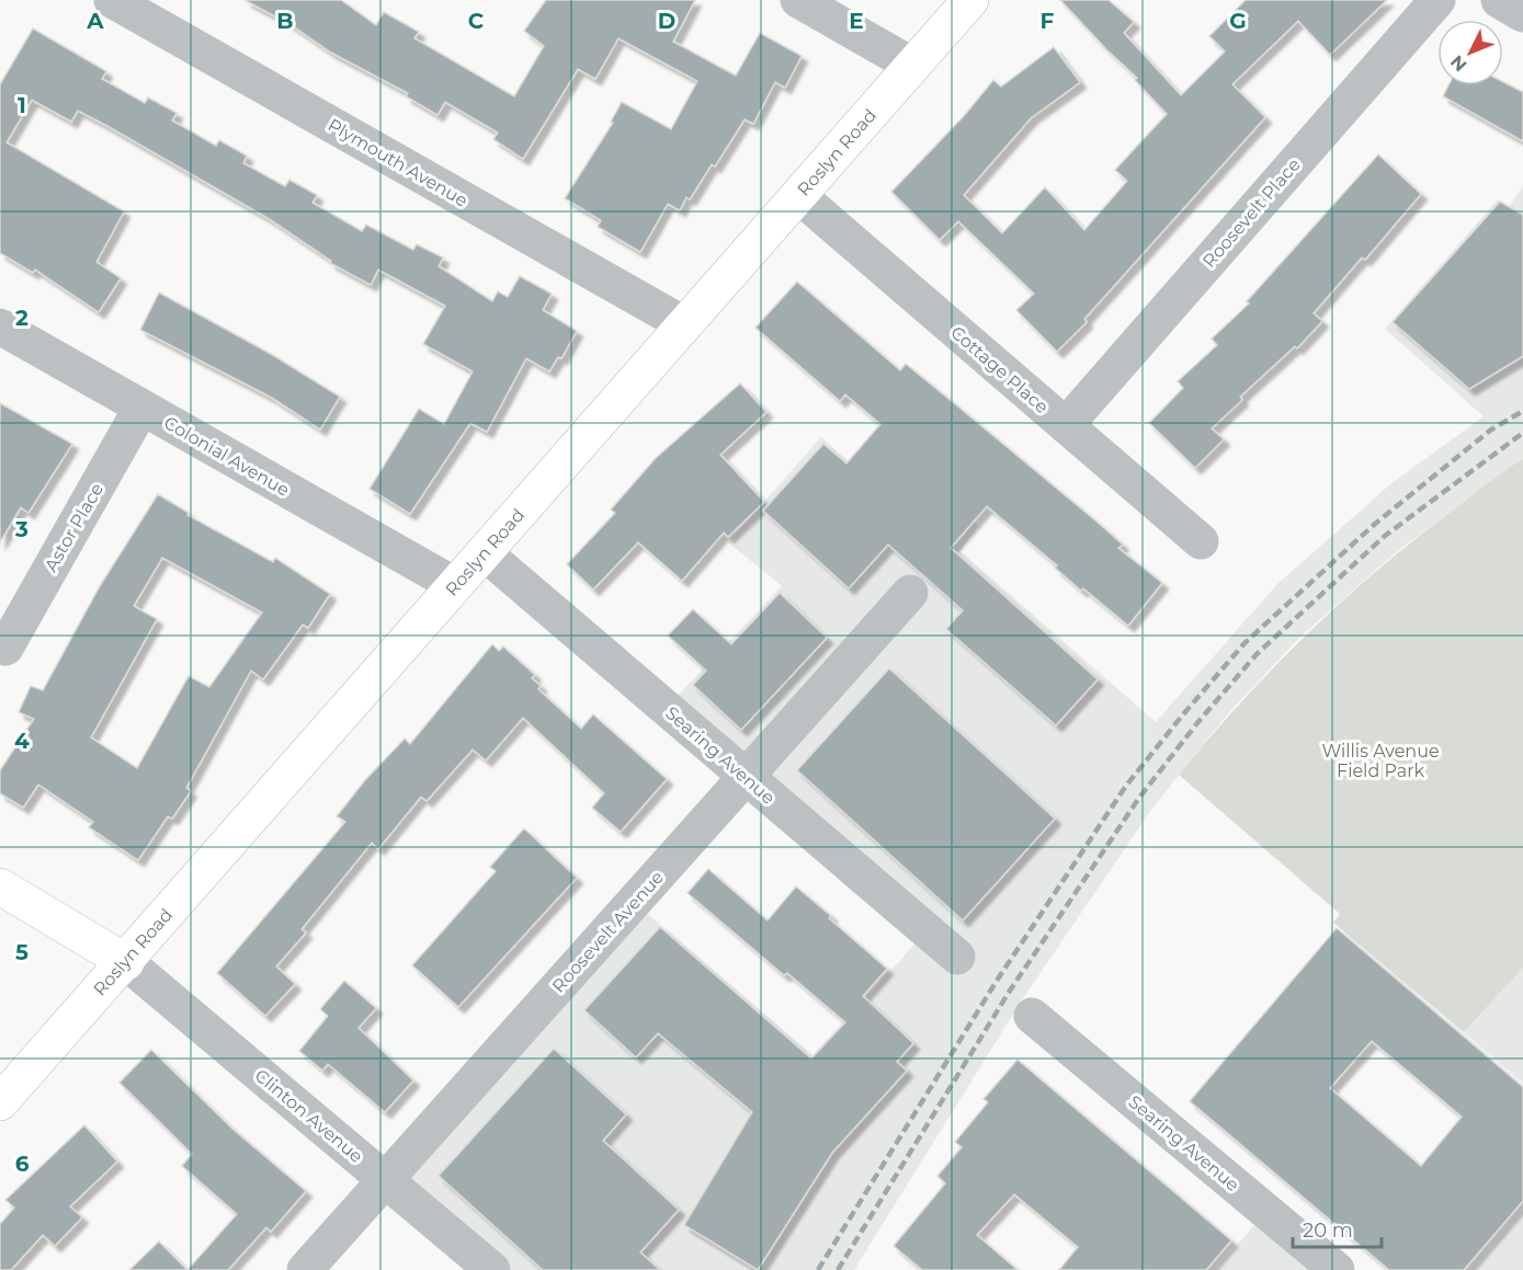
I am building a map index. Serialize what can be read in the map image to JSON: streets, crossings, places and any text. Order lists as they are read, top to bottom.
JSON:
{
  "streets": {
    "main road": ["Roslyn Road"],
    "street": [
      "Plymouth Avenue",
      "Roosevelt Place",
      "Cottage Place",
      "Colonial Avenue",
      "Astor Place",
      "Searing Avenue",
      "Roosevelt Avenue",
      "Clinton Avenue"
    ]
  },
  "crossings": [
    ["Roslyn Road", "Plymouth Avenue"],
    ["Roslyn Road", "Cottage Place"],
    ["Roslyn Road", "Colonial Avenue"],
    ["Roslyn Road", "Searing Avenue"],
    ["Roslyn Road", "Clinton Avenue"],
    ["Roosevelt Place", "Cottage Place"],
    ["Colonial Avenue", "Astor Place"],
    ["Searing Avenue", "Roosevelt Avenue"],
    ["Roosevelt Avenue", "Clinton Avenue"]
  ],
  "parks": ["Willis Avenue Field Park"],
  "scale_bar": "20 m",
  "north": "bottom left",
  "grid": {
    "columns": [
      "A",
      "B",
      "C",
      "D",
      "E",
      "F",
      "G"
    ],
    "rows": [
      "1",
      "2",
      "3",
      "4",
      "5",
      "6"
    ]
  }
}
